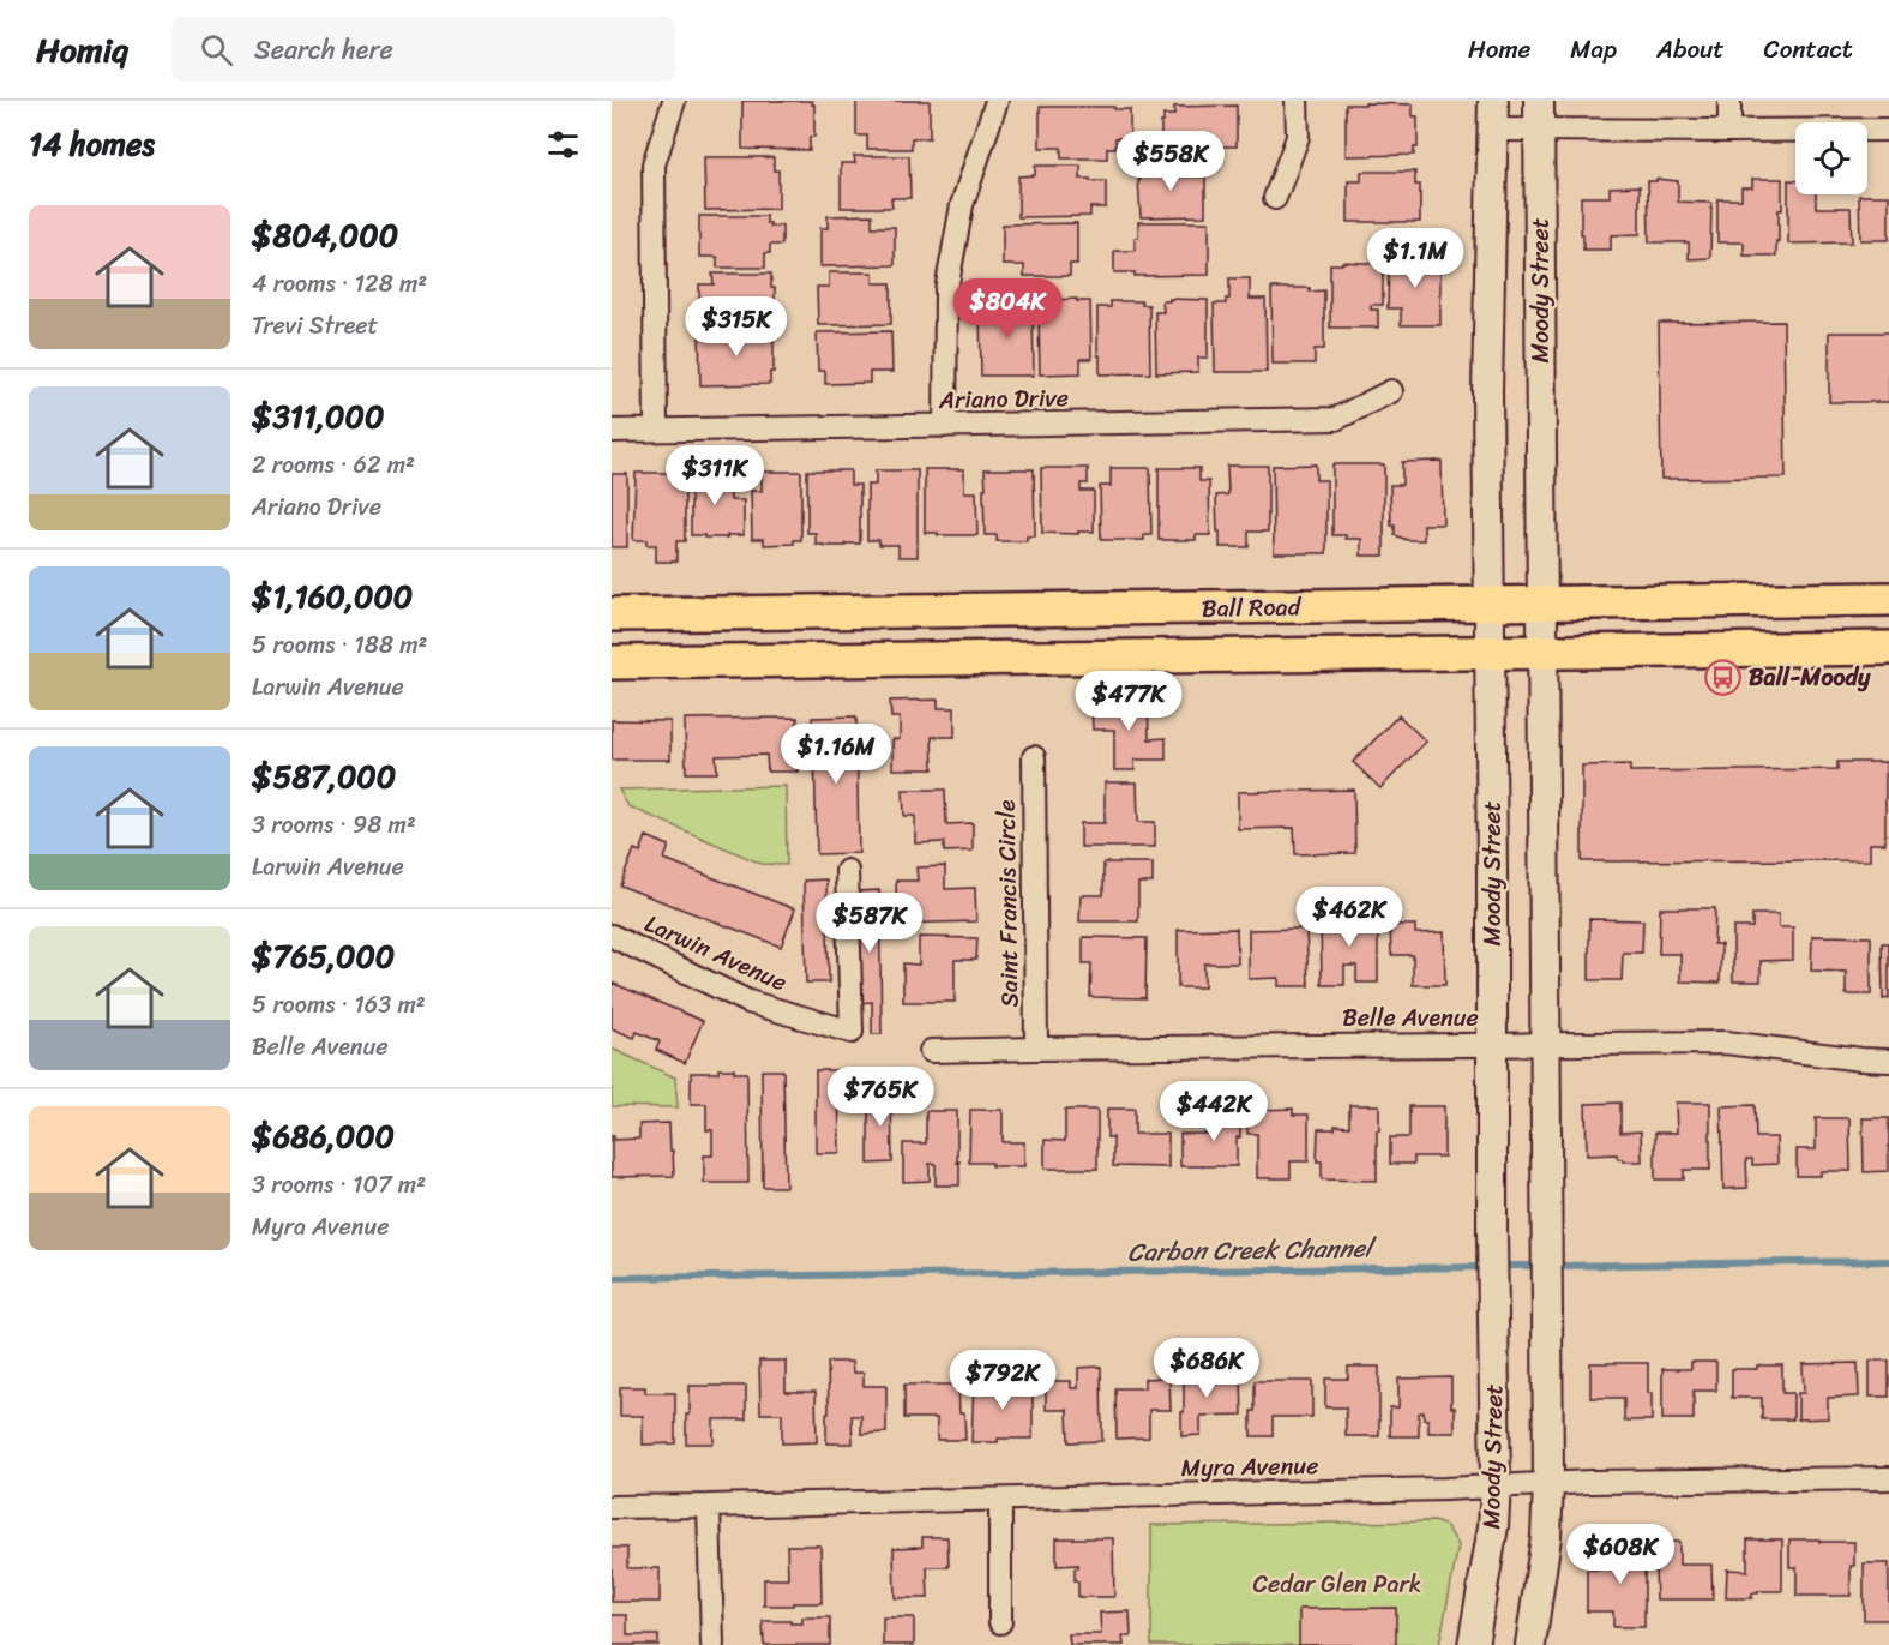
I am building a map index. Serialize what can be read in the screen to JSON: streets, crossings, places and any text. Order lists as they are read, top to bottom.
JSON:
{
  "streets": {
    "main road": ["Moody Street", "Ball Road"],
    "street": [
      "Ariano Drive",
      "Saint Francis Circle",
      "Larwin Avenue",
      "Belle Avenue",
      "Myra Avenue"
    ]
  },
  "crossings": [
    ["Moody Street", "Ball Road"],
    ["Moody Street", "Belle Avenue"],
    ["Moody Street", "Myra Avenue"],
    ["Saint Francis Circle", "Belle Avenue"]
  ],
  "water": ["Carbon Creek Channel"],
  "parks": ["Cedar Glen Park"],
  "places": {
    "bus stop": ["Ball-Moody"]
  },
  "page": {
    "header": "Homiq",
    "search": "Search here",
    "nav": [
      "Home",
      "Map",
      "About",
      "Contact"
    ],
    "heading": "14 homes",
    "price": [
      "$558K",
      "$1.1M",
      "$804K",
      "$315K",
      "$311K",
      "$477K",
      "$1.16M",
      "$462K",
      "$587K",
      "$765K",
      "$442K",
      "$686K",
      "$792K",
      "$608K"
    ],
    "list": [
      {
        "name": "$804,000",
        "note": "4 rooms · 128 m² · Trevi Street"
      },
      {
        "name": "$311,000",
        "note": "2 rooms · 62 m² · Ariano Drive"
      },
      {
        "name": "$1,160,000",
        "note": "5 rooms · 188 m² · Larwin Avenue"
      },
      {
        "name": "$587,000",
        "note": "3 rooms · 98 m² · Larwin Avenue"
      },
      {
        "name": "$765,000",
        "note": "5 rooms · 163 m² · Belle Avenue"
      },
      {
        "name": "$686,000",
        "note": "3 rooms · 107 m² · Myra Avenue"
      }
    ]
  }
}
